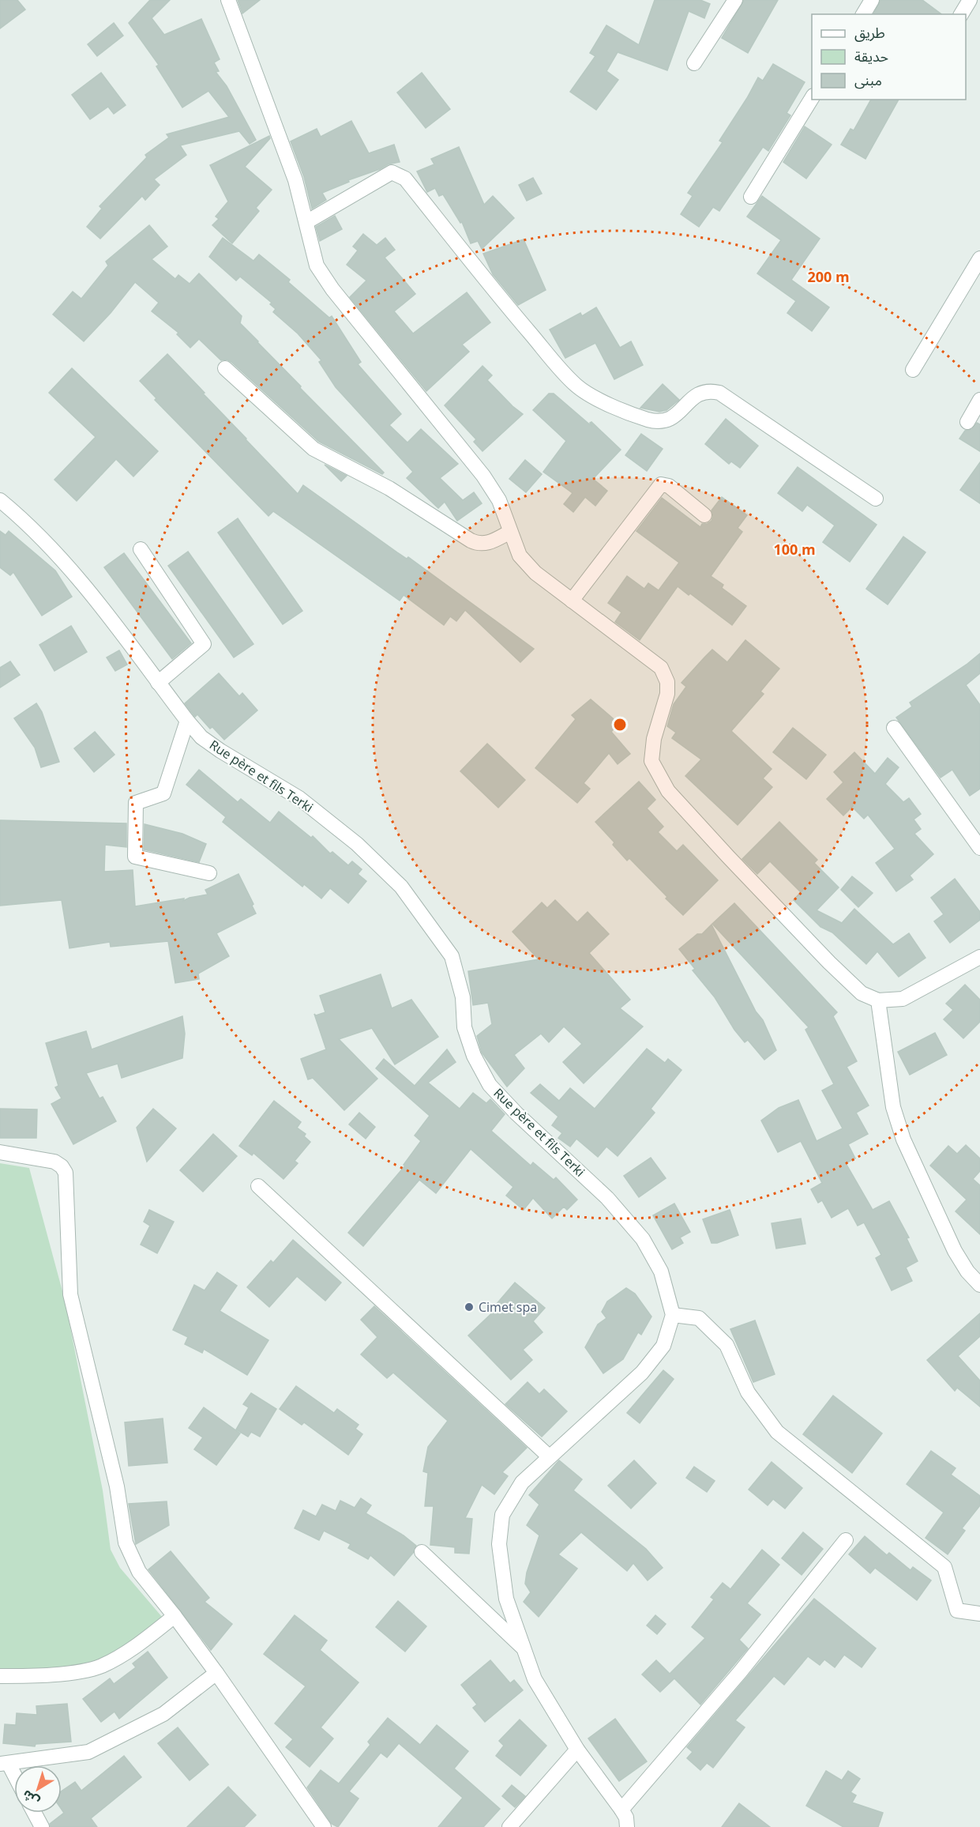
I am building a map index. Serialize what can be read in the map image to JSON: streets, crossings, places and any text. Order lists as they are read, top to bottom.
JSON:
{
  "streets": {
    "street": ["Rue père et fils Terki"]
  },
  "places": ["Cimet spa"],
  "legend": ["طريق", "حديقة", "مبنى"],
  "north": "bottom left",
  "rings": ["200 m", "100 m"]
}
